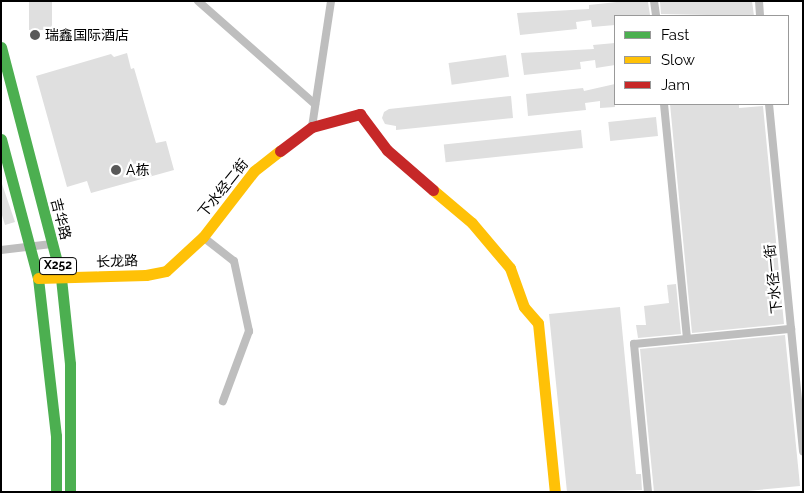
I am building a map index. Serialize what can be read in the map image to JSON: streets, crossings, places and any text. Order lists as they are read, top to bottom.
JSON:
{
  "streets": {
    "street": [
      "下水经二街",
      "吉华路",
      "长龙路",
      "X252",
      "下水径一街"
    ]
  },
  "crossings": [
    ["下水经二街", "长龙路"],
    ["吉华路", "长龙路"],
    ["长龙路", "X252"]
  ],
  "places": ["瑞鑫国际酒店", "A栋"],
  "legend": ["Fast", "Slow", "Jam"]
}
